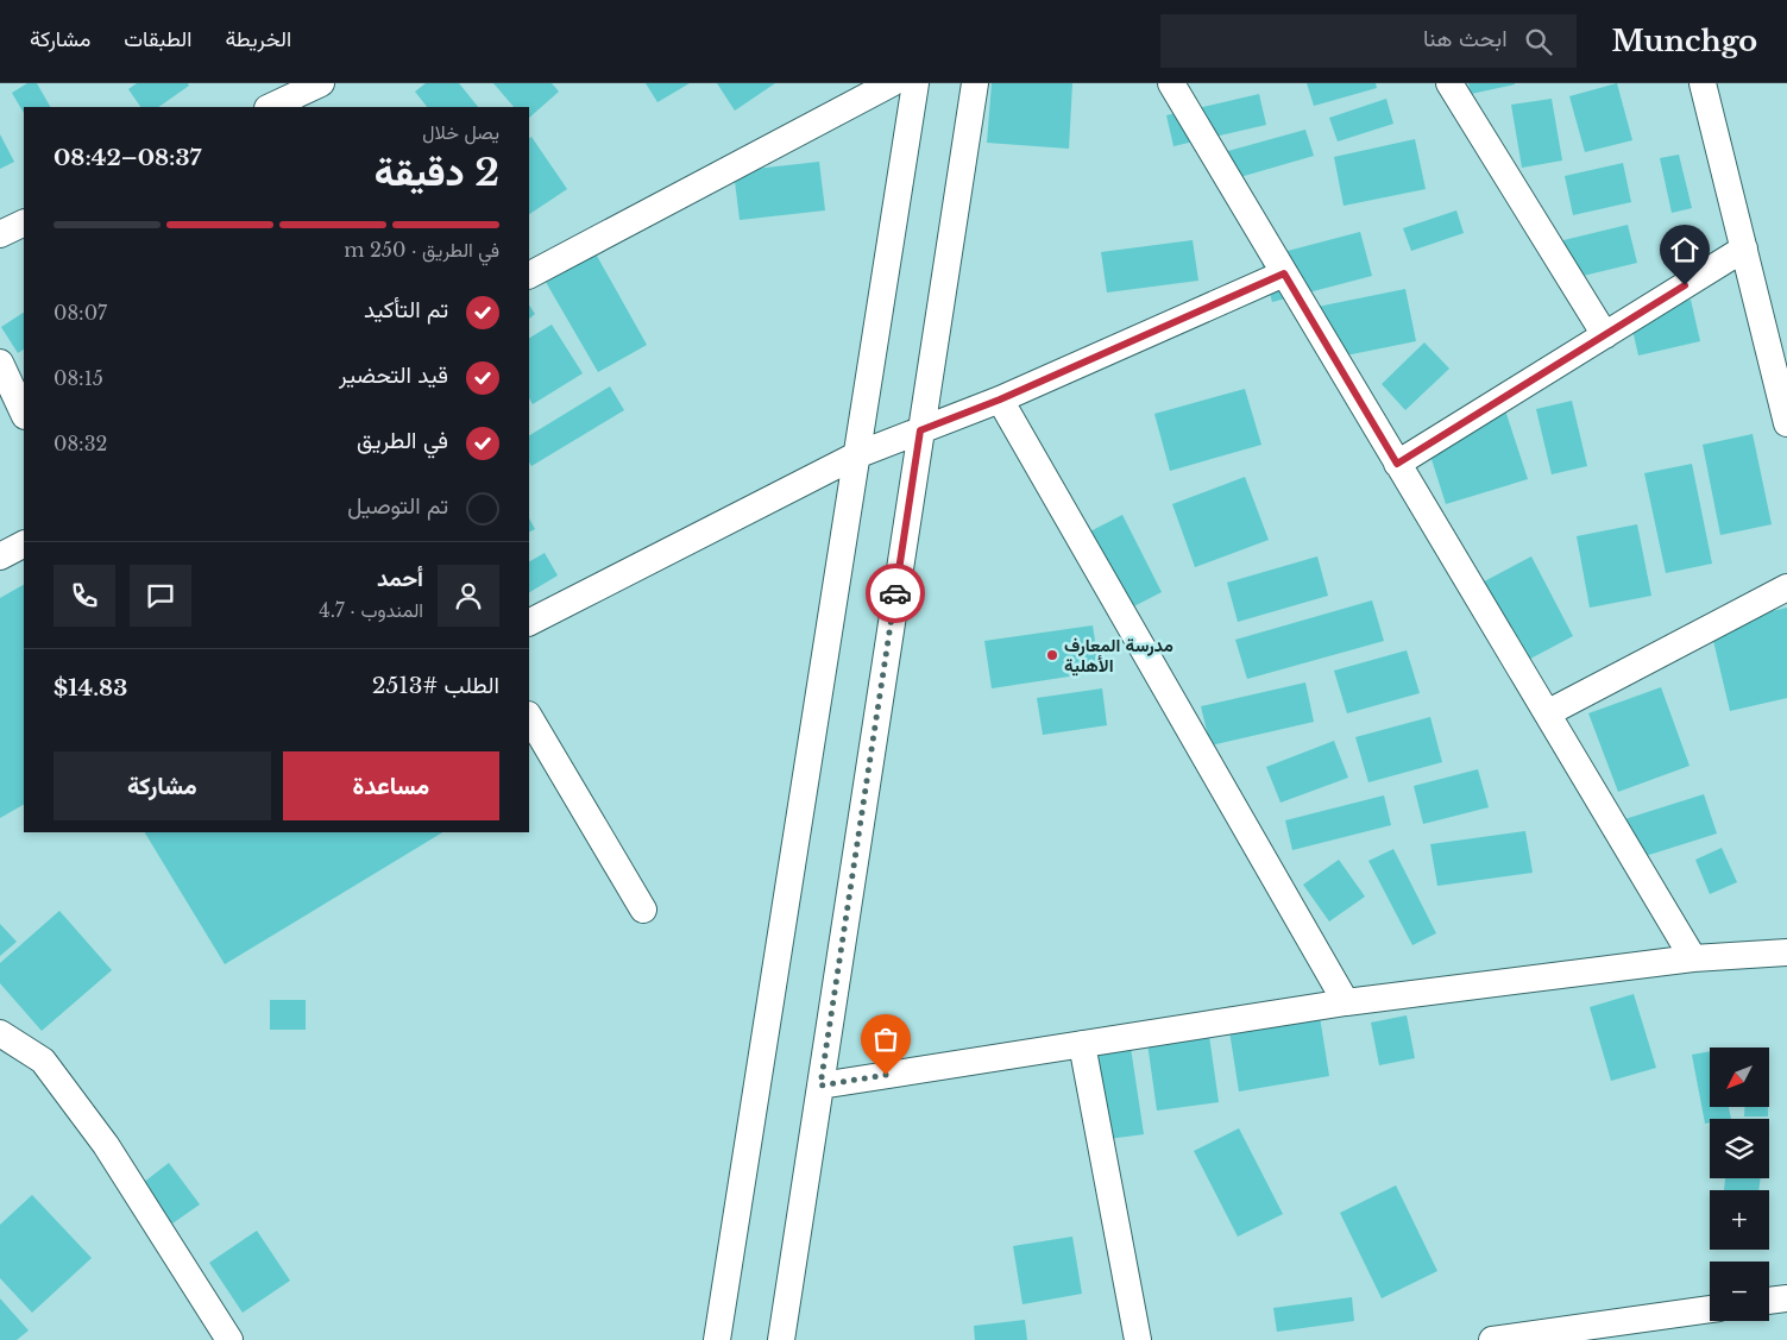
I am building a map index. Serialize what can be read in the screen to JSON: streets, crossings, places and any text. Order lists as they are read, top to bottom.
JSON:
{
  "places": ["مدرسة المعارف الأهلية"],
  "north": "bottom left",
  "page": {
    "header": "Munchgo",
    "search": "ابحث هنا",
    "nav": ["الخريطة", "الطبقات", "مشاركة"],
    "heading": ["2 دقيقة", "يصل خلال", "08:37–08:42"],
    "panel": [
      "أحمد",
      "المندوب · 4.7",
      "الطلب #2513",
      "$14.83"
    ],
    "bar": "في الطريق · 250 m",
    "list": [
      ["تم التأكيد", "08:07"],
      ["قيد التحضير", "08:15"],
      ["في الطريق", "08:32"],
      "تم التوصيل"
    ],
    "buttons": ["مساعدة", "مشاركة"],
    "map_buttons": ["+", "−"]
  }
}
